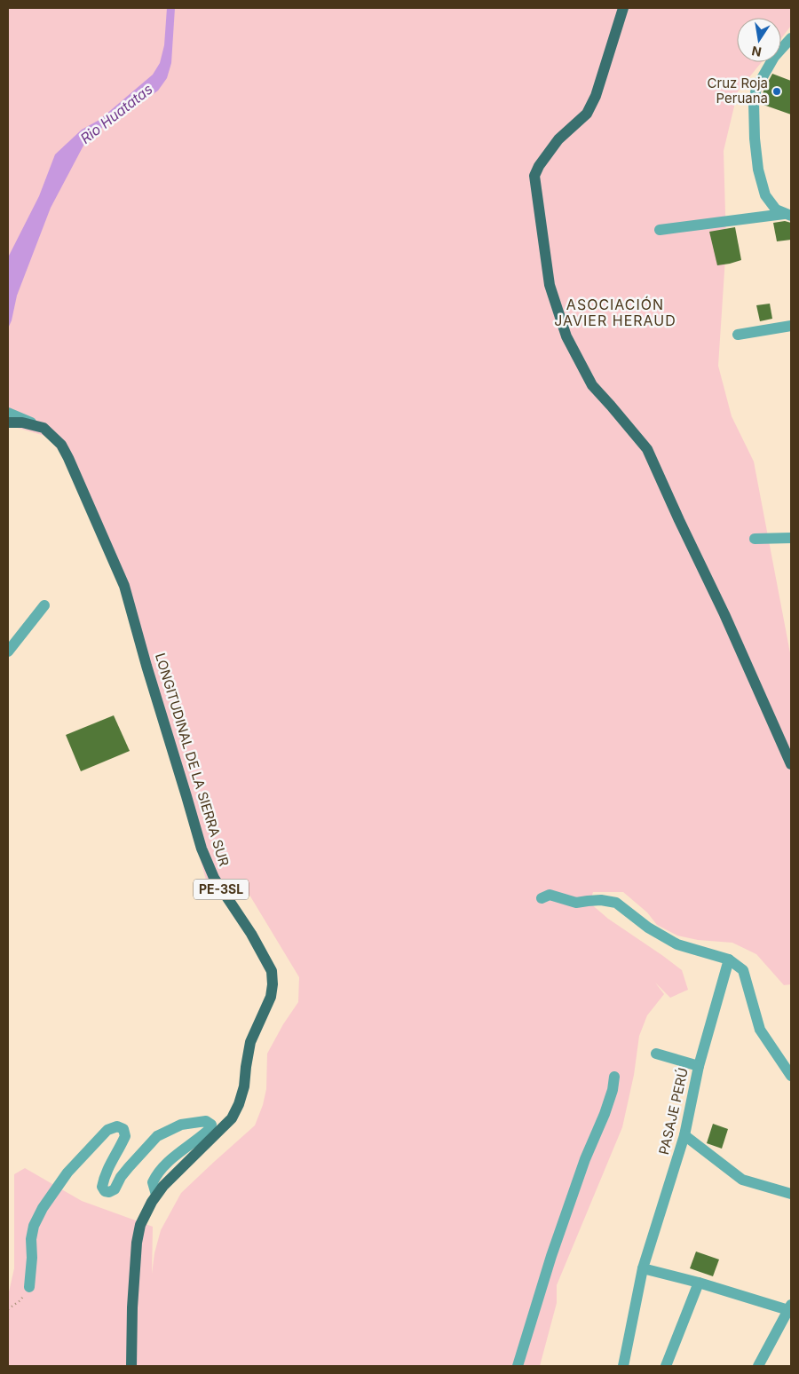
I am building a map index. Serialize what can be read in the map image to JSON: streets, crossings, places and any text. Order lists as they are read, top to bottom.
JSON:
{
  "streets": {
    "main road": ["LONGITUDINAL DE LA SIERRA SUR", "PE-3SL"],
    "street": ["PASAJE PERÚ"]
  },
  "districts": ["ASOCIACIÓN JAVIER HERAUD"],
  "water": ["Rio Huatatas"],
  "places": ["Cruz Roja Peruana"],
  "north": "bottom"
}
